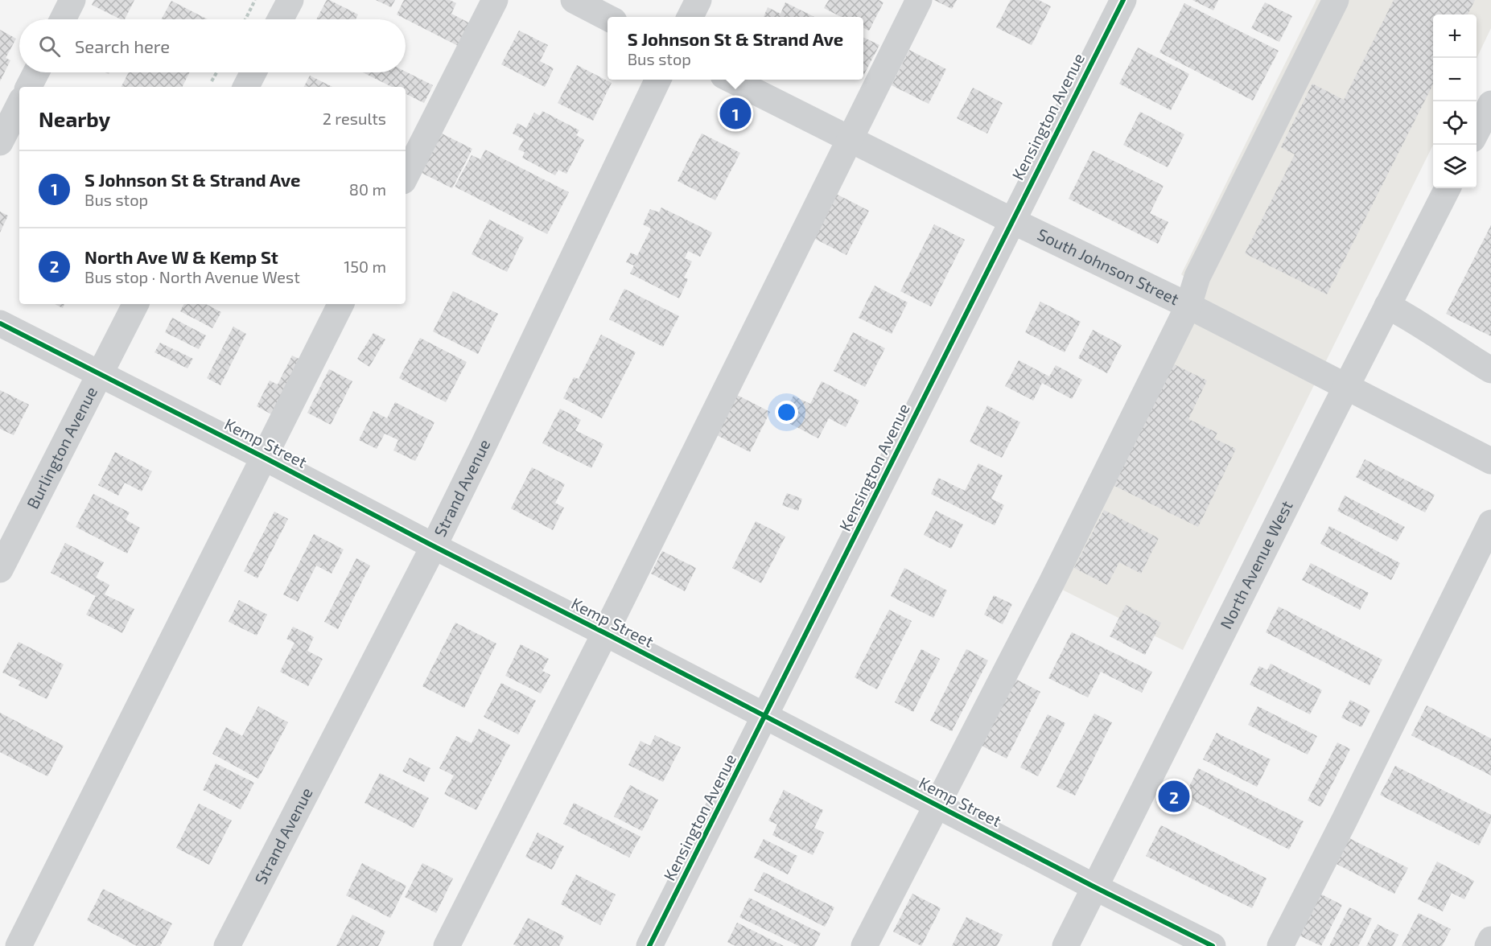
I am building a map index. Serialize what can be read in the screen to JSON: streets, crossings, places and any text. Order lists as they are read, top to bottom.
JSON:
{
  "streets": {
    "street": [
      "Kensington Avenue",
      "South Johnson Street",
      "Kemp Street",
      "Burlington Avenue",
      "Strand Avenue",
      "North Avenue West"
    ]
  },
  "crossings": [
    ["Kensington Avenue", "South Johnson Street"],
    ["Kensington Avenue", "Kemp Street"],
    ["South Johnson Street", "North Avenue West"],
    ["Kemp Street", "Burlington Avenue"],
    ["Kemp Street", "Strand Avenue"],
    ["Kemp Street", "North Avenue West"]
  ],
  "page": {
    "map_buttons": ["+", "−"],
    "popup": ["S Johnson St & Strand Ave", "Bus stop"],
    "search": "Search here",
    "heading": ["Nearby", "2 results"],
    "pins": ["1", "2"],
    "list": [
      {
        "mark": "1",
        "name": "S Johnson St & Strand Ave",
        "note": "Bus stop",
        "value": "80 m"
      },
      {
        "mark": "2",
        "name": "North Ave W & Kemp St",
        "note": "Bus stop · North Avenue West",
        "value": "150 m"
      }
    ]
  }
}
